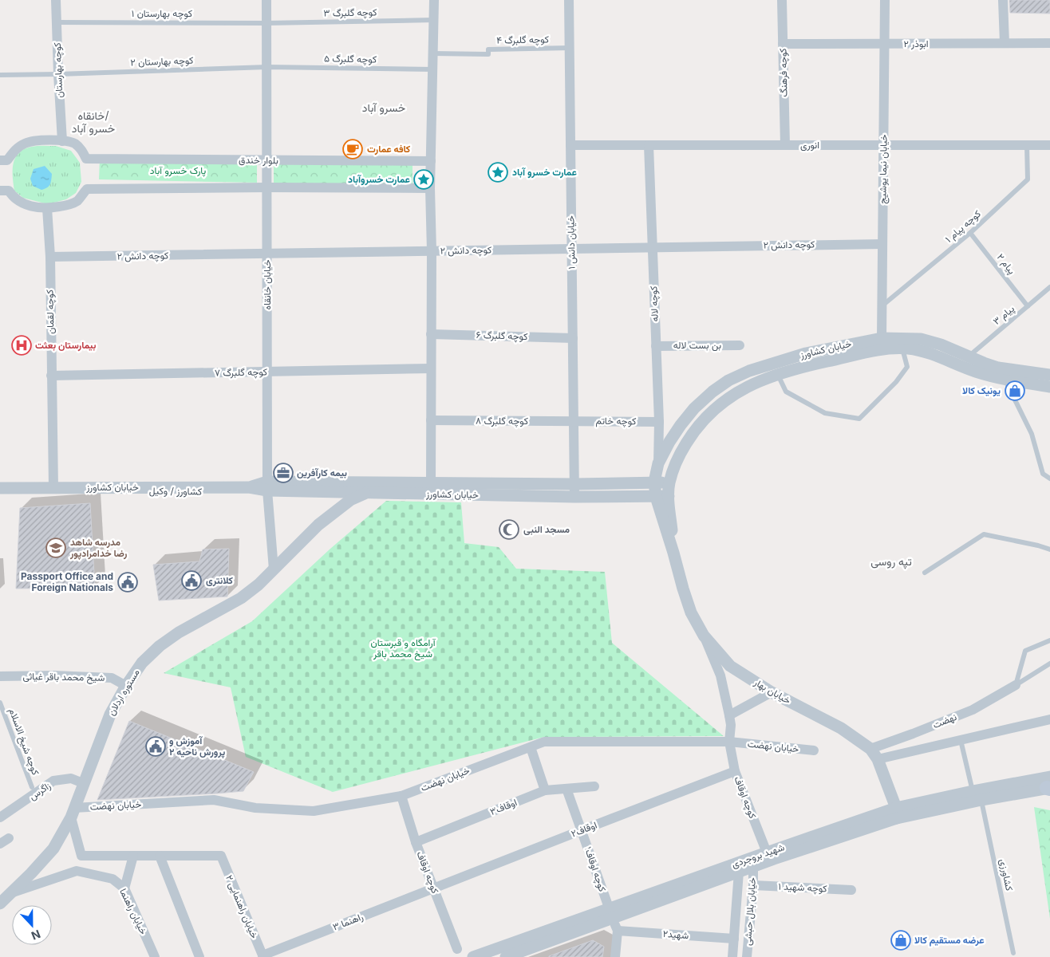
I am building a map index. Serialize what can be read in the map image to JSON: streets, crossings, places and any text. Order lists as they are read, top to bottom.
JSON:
{
  "streets": {
    "street": [
      "ابوذر ۲",
      "کوچه بهارستان",
      "کوچه فرهنگ",
      "انوری",
      "بلوار خندق",
      "خیابان نیما یوشیج",
      "خیابان دانش ۱",
      "کوچه دانش ۲",
      "خیابان خانقاه",
      "کوچه لاله",
      "کوچه لقمان",
      "کوچه گلبرگ ۶",
      "بن بست لاله",
      "خیابان کشاورز",
      "کوچه گلبرگ ۷",
      "کوچه گلبرگ ۸",
      "کوچه خاتم",
      "کشاورز / وکیل",
      "شیخ محمد باقر غیاثی",
      "خیابان بهار",
      "مستوره اردلان",
      "نهضت",
      "خیابان نهضت",
      "زاگرس",
      "کوچه اوقاف",
      "اوقاف۳",
      "اوقاف۲",
      "شهید بروجردی",
      "کوچه اوقاف۱",
      "کوچه شهید ۱",
      "خیابان راهنمایی ۲",
      "خیابان راهنما",
      "خیابان بلال حبشی",
      "راهنما ۳",
      "شهید۲"
    ],
    "lane": [
      "کوچه گلبرگ ۳",
      "کوچه بهارستان ۱",
      "کوچه گلبرگ ۴",
      "کوچه گلبرگ ۵",
      "کوچه بهارستان ۲",
      "کوچه پیام ۱",
      "پیام ۲",
      "پیام ۳",
      "کوچه شیخ الاسلام",
      "کشاورزی"
    ]
  },
  "crossings": [
    ["کوچه گلبرگ ۳", "کوچه بهارستان ۱"],
    ["کوچه گلبرگ ۳", "خیابان خانقاه"],
    ["کوچه بهارستان ۱", "کوچه بهارستان"],
    ["کوچه بهارستان ۱", "خیابان خانقاه"],
    ["کوچه گلبرگ ۴", "خیابان دانش ۱"],
    ["ابوذر ۲", "کوچه فرهنگ"],
    ["ابوذر ۲", "خیابان نیما یوشیج"],
    ["کوچه گلبرگ ۵", "کوچه بهارستان ۲"],
    ["کوچه گلبرگ ۵", "خیابان خانقاه"],
    ["کوچه بهارستان ۲", "کوچه بهارستان"],
    ["کوچه بهارستان ۲", "خیابان خانقاه"],
    ["کوچه بهارستان", "بلوار خندق"],
    ["کوچه فرهنگ", "انوری"],
    ["انوری", "خیابان نیما یوشیج"],
    ["انوری", "کوچه پیام ۱"],
    ["انوری", "خیابان دانش ۱"],
    ["انوری", "کوچه لاله"],
    ["بلوار خندق", "خیابان خانقاه"],
    ["خیابان نیما یوشیج", "کوچه پیام ۱"],
    ["خیابان نیما یوشیج", "کوچه دانش ۲"],
    ["خیابان نیما یوشیج", "خیابان کشاورز"],
    ["کوچه پیام ۱", "پیام ۲"],
    ["خیابان دانش ۱", "کوچه دانش ۲"],
    ["خیابان دانش ۱", "کوچه گلبرگ ۶"],
    ["خیابان دانش ۱", "خیابان کشاورز"],
    ["خیابان دانش ۱", "کوچه گلبرگ ۸"],
    ["خیابان دانش ۱", "کوچه خاتم"],
    ["کوچه دانش ۲", "خیابان خانقاه"],
    ["کوچه دانش ۲", "کوچه لاله"],
    ["کوچه دانش ۲", "کوچه لقمان"],
    ["پیام ۲", "پیام ۳"],
    ["خیابان خانقاه", "خیابان کشاورز"],
    ["خیابان خانقاه", "کوچه گلبرگ ۷"],
    ["خیابان خانقاه", "کشاورز / وکیل"],
    ["خیابان خانقاه", "مستوره اردلان"],
    ["کوچه لاله", "بن بست لاله"],
    ["کوچه لاله", "خیابان کشاورز"],
    ["کوچه لاله", "کوچه خاتم"],
    ["کوچه لقمان", "خیابان کشاورز"],
    ["کوچه لقمان", "کوچه گلبرگ ۷"],
    ["پیام ۳", "خیابان کشاورز"],
    ["خیابان کشاورز", "کشاورز / وکیل"],
    ["خیابان کشاورز", "خیابان بهار"],
    ["خیابان کشاورز", "مستوره اردلان"],
    ["کوچه گلبرگ ۸", "کوچه خاتم"],
    ["کشاورز / وکیل", "مستوره اردلان"],
    ["شیخ محمد باقر غیاثی", "مستوره اردلان"],
    ["خیابان بهار", "نهضت"],
    ["خیابان بهار", "کوچه اوقاف"],
    ["خیابان بهار", "شهید بروجردی"],
    ["مستوره اردلان", "خیابان نهضت"],
    ["مستوره اردلان", "زاگرس"],
    ["مستوره اردلان", "خیابان راهنما"],
    ["خیابان نهضت", "کوچه اوقاف"],
    ["کوچه اوقاف", "اوقاف۳"],
    ["کوچه اوقاف", "اوقاف۲"],
    ["کوچه اوقاف", "شهید بروجردی"],
    ["کوچه اوقاف", "راهنما ۳"],
    ["اوقاف۳", "کوچه اوقاف۱"],
    ["اوقاف۲", "کوچه اوقاف۱"],
    ["اوقاف۲", "راهنما ۳"],
    ["شهید بروجردی", "کوچه اوقاف۱"],
    ["شهید بروجردی", "کشاورزی"],
    ["شهید بروجردی", "خیابان بلال حبشی"],
    ["کوچه اوقاف۱", "شهید۲"],
    ["کوچه شهید ۱", "خیابان بلال حبشی"],
    ["خیابان راهنمایی ۲", "راهنما ۳"],
    ["خیابان بلال حبشی", "شهید۲"]
  ],
  "districts": ["خسرو آباد", "خانقاه/ خسرو آباد", "تپه روسی"],
  "parks": ["پارک خسرو آباد", "آرامگاه و قبرستان شیخ محمد باقر"],
  "places": {
    "cafe": ["کافه عمارت"],
    "place": ["عمارت خسرو آباد", "عمارت خسروآباد"],
    "hospital": ["بیمارستان بعثت"],
    "shop": ["یونیک کالا", "عرضه مستقیم کالا"],
    "office": ["بیمه کارآفرین"],
    "mosque": ["مسجد النبی"],
    "school or university": ["مدرسه شاهد رضا خدامرادپور"],
    "public building": ["کلانتری", "Passport Office and Foreign Nationals", "آموزش و پرورش ناحیه ۲"]
  },
  "north": "bottom"
}
